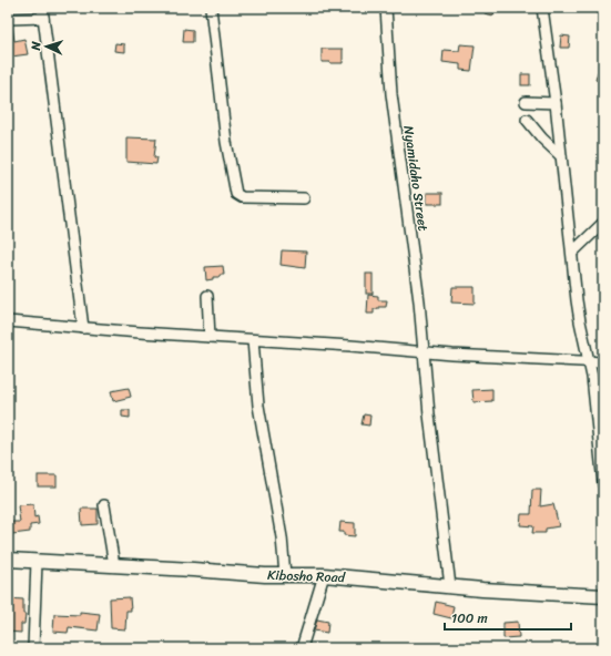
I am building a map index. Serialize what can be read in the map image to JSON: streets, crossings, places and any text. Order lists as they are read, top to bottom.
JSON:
{
  "streets": {
    "street": ["Nyamidaho Street", "Kibosho Road"]
  },
  "crossings": [
    ["Nyamidaho Street", "Kibosho Road"]
  ],
  "scale_bar": "100 m",
  "north": "left"
}
